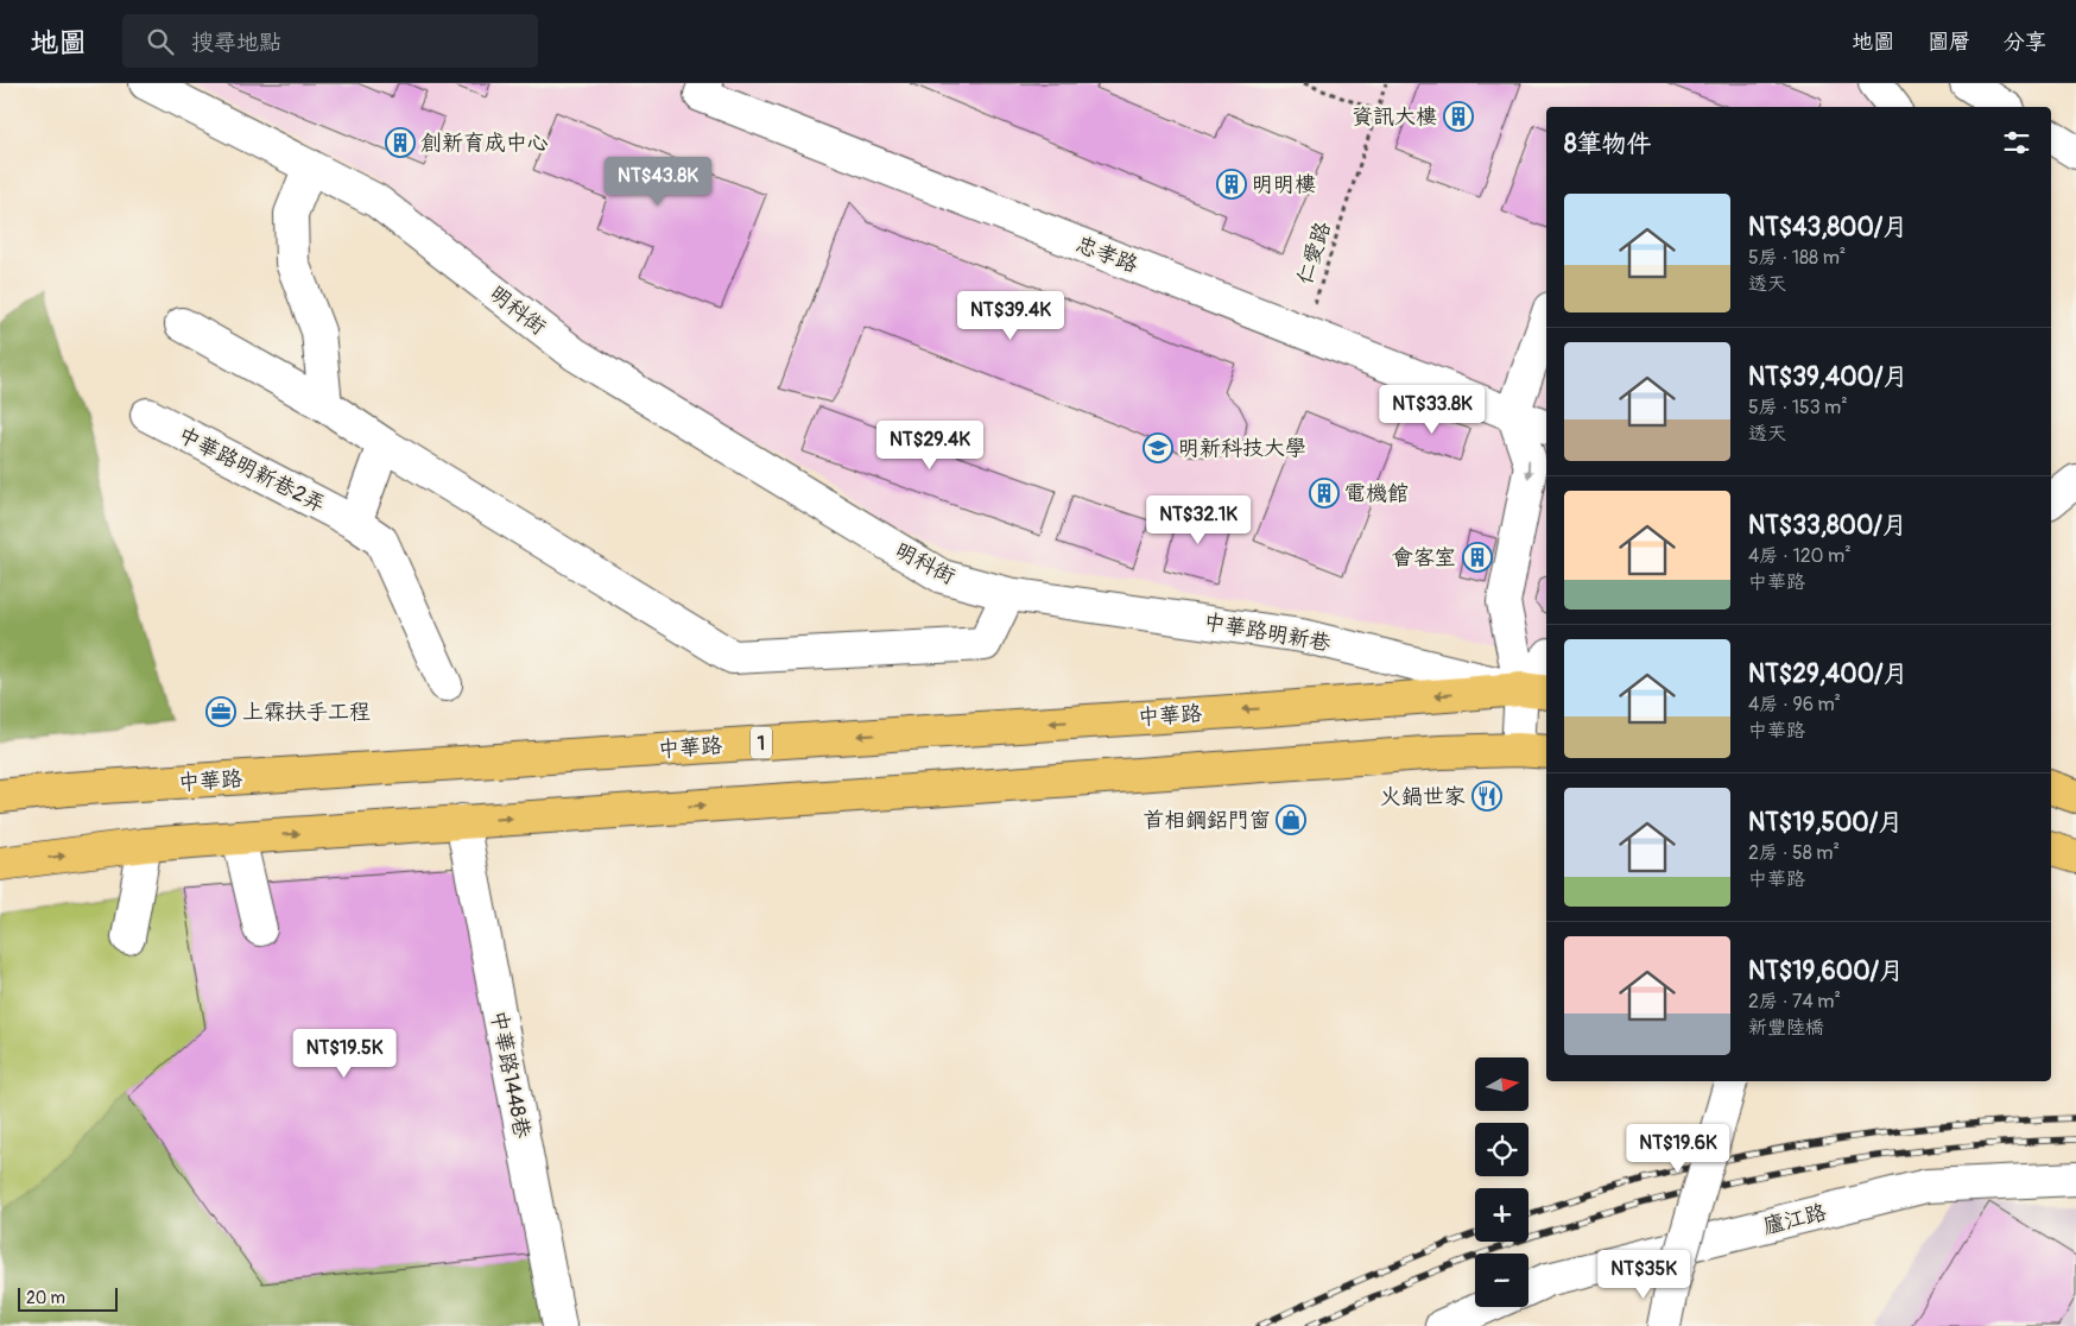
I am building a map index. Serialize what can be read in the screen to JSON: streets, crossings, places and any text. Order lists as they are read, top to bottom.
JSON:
{
  "streets": {
    "main road": ["中華路", "1"],
    "street": [
      "忠孝路",
      "明科街",
      "中華路明新巷2弄",
      "中華路明新巷",
      "中華路1448巷",
      "廬江路"
    ],
    "path": ["仁愛路"]
  },
  "crossings": [
    ["仁愛路", "忠孝路"],
    ["明科街", "中華路明新巷"],
    ["中華路明新巷", "中華路"]
  ],
  "places": {
    "building": [
      "資訊大樓",
      "創新育成中心",
      "明明樓",
      "電機館",
      "會客室"
    ],
    "school or university": ["明新科技大學"],
    "office": ["上霖扶手工程"],
    "restaurant": ["火鍋世家"],
    "shop": ["首相鋼鋁門窗"]
  },
  "scale_bar": "20 m",
  "north": "right",
  "page": {
    "header": "地圖",
    "search": "搜尋地點",
    "nav": ["地圖", "圖層", "分享"],
    "heading": "8筆物件",
    "price": [
      "NT$43.8K",
      "NT$39.4K",
      "NT$33.8K",
      "NT$29.4K",
      "NT$32.1K",
      "NT$19.5K",
      "NT$19.6K",
      "NT$35K"
    ],
    "list": [
      {
        "name": "NT$43,800/月",
        "note": "5房 · 188 m² · 透天"
      },
      {
        "name": "NT$39,400/月",
        "note": "5房 · 153 m² · 透天"
      },
      {
        "name": "NT$33,800/月",
        "note": "4房 · 120 m² · 中華路"
      },
      {
        "name": "NT$29,400/月",
        "note": "4房 · 96 m² · 中華路"
      },
      {
        "name": "NT$19,500/月",
        "note": "2房 · 58 m² · 中華路"
      },
      {
        "name": "NT$19,600/月",
        "note": "2房 · 74 m² · 新豐陸橋"
      }
    ],
    "map_buttons": ["+", "−"],
    "scale": "20 m"
  }
}
